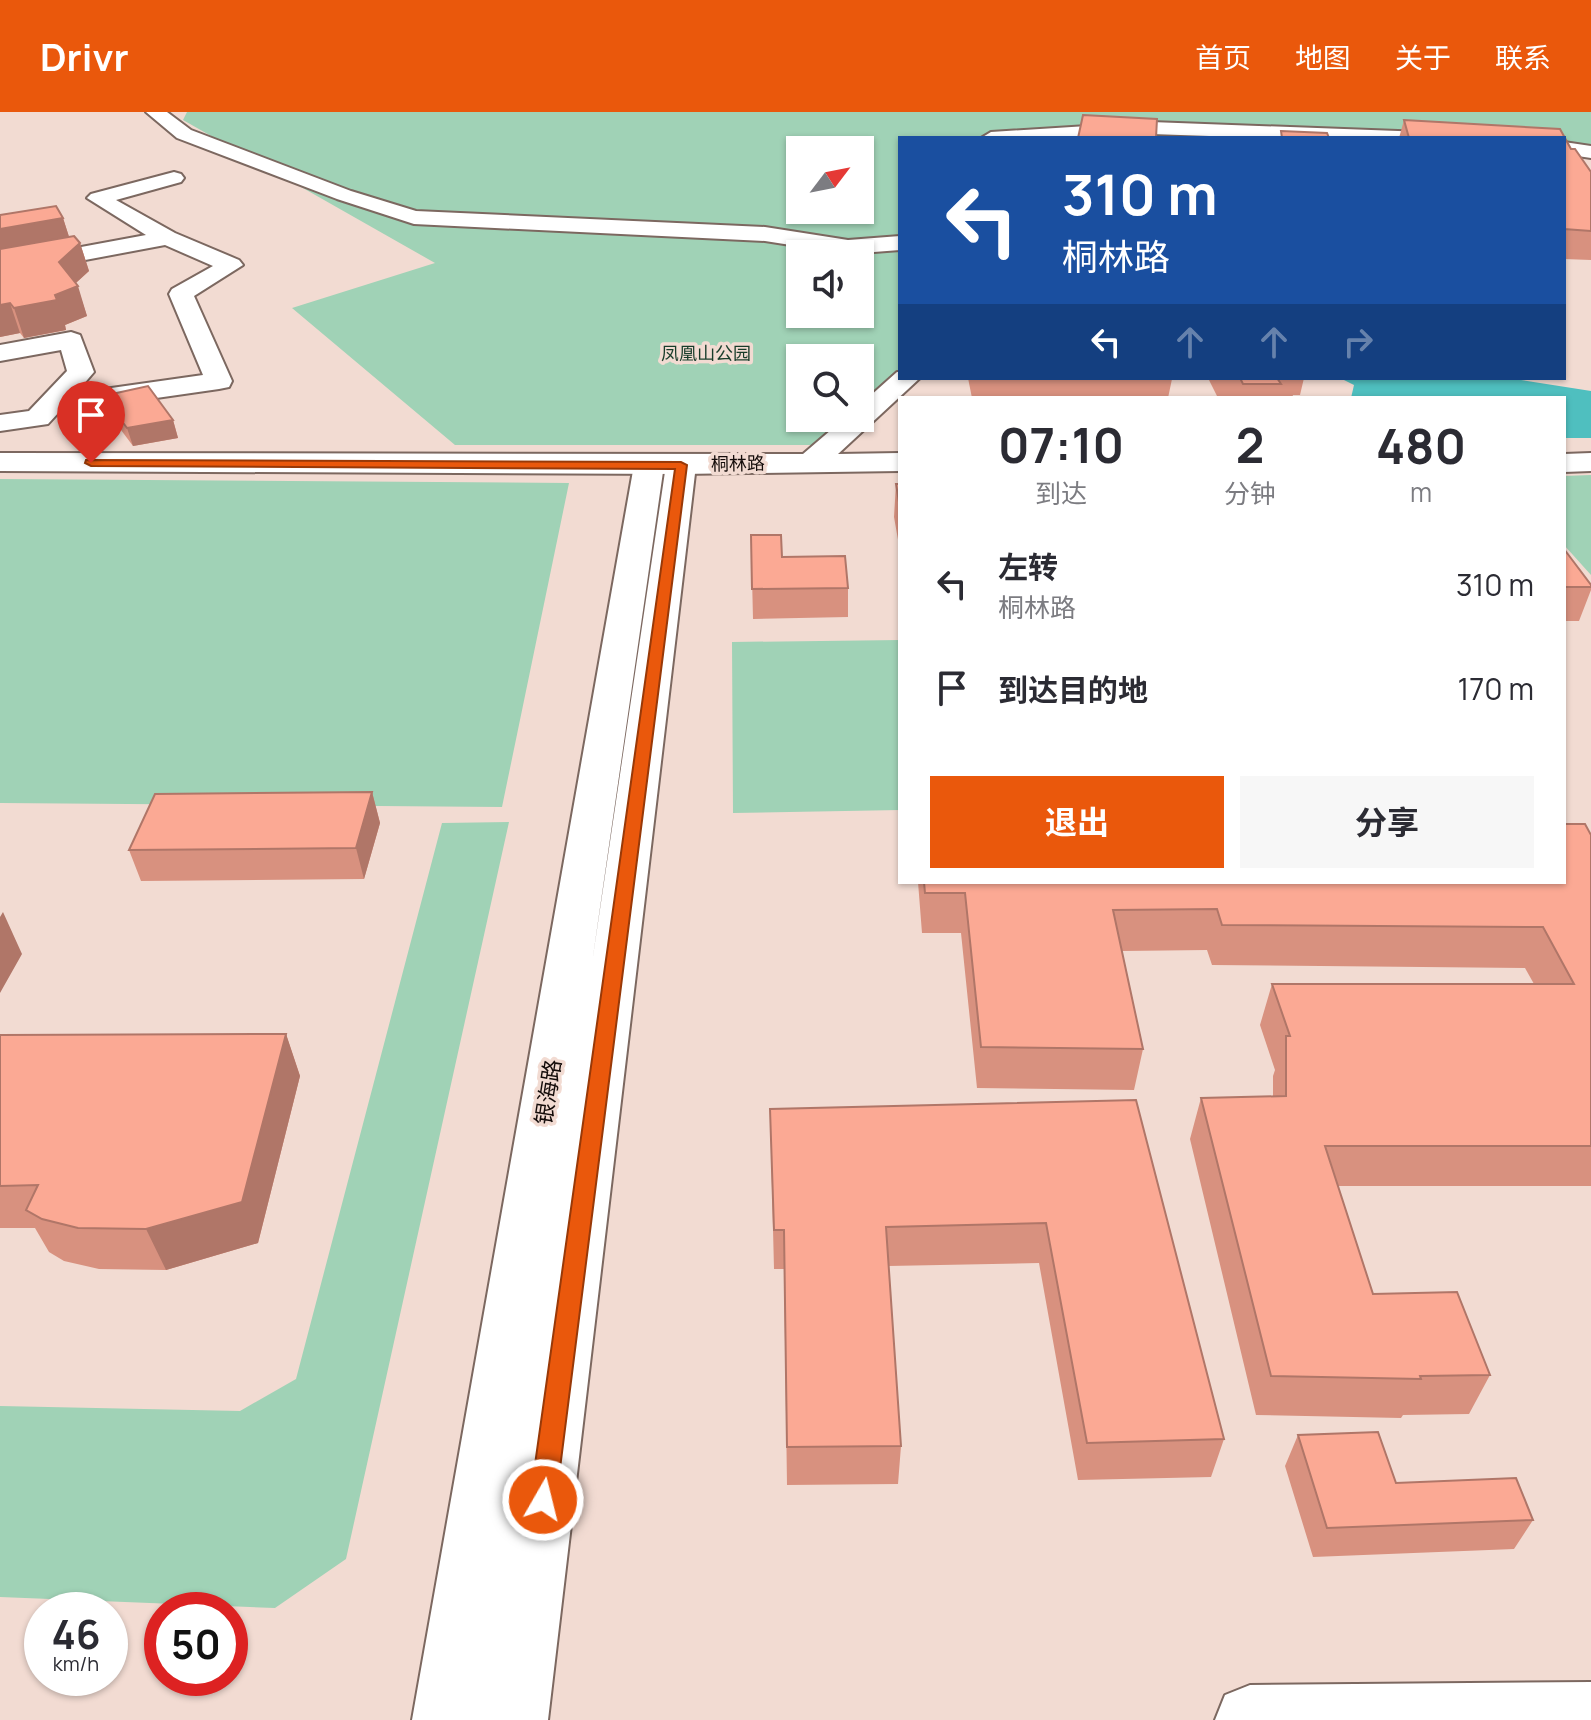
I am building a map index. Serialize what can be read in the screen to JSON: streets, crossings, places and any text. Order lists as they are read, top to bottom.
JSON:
{
  "streets": {
    "street": ["桐林路", "银海路"]
  },
  "crossings": [
    ["桐林路", "银海路"]
  ],
  "parks": ["凤凰山公园"],
  "north": "top right",
  "page": {
    "header": "Drivr",
    "nav": [
      "首页",
      "地图",
      "关于",
      "联系"
    ],
    "turn": ["310 m", "桐林路"],
    "eta": [
      "07:10",
      "到达",
      "2",
      "分钟",
      "480",
      "m"
    ],
    "list": [
      {
        "name": "左转",
        "note": "桐林路",
        "value": "310 m"
      },
      {
        "name": "到达目的地",
        "value": "170 m"
      }
    ],
    "buttons": ["退出", "分享"],
    "speed": "46 km/h",
    "limit": "50"
  }
}
